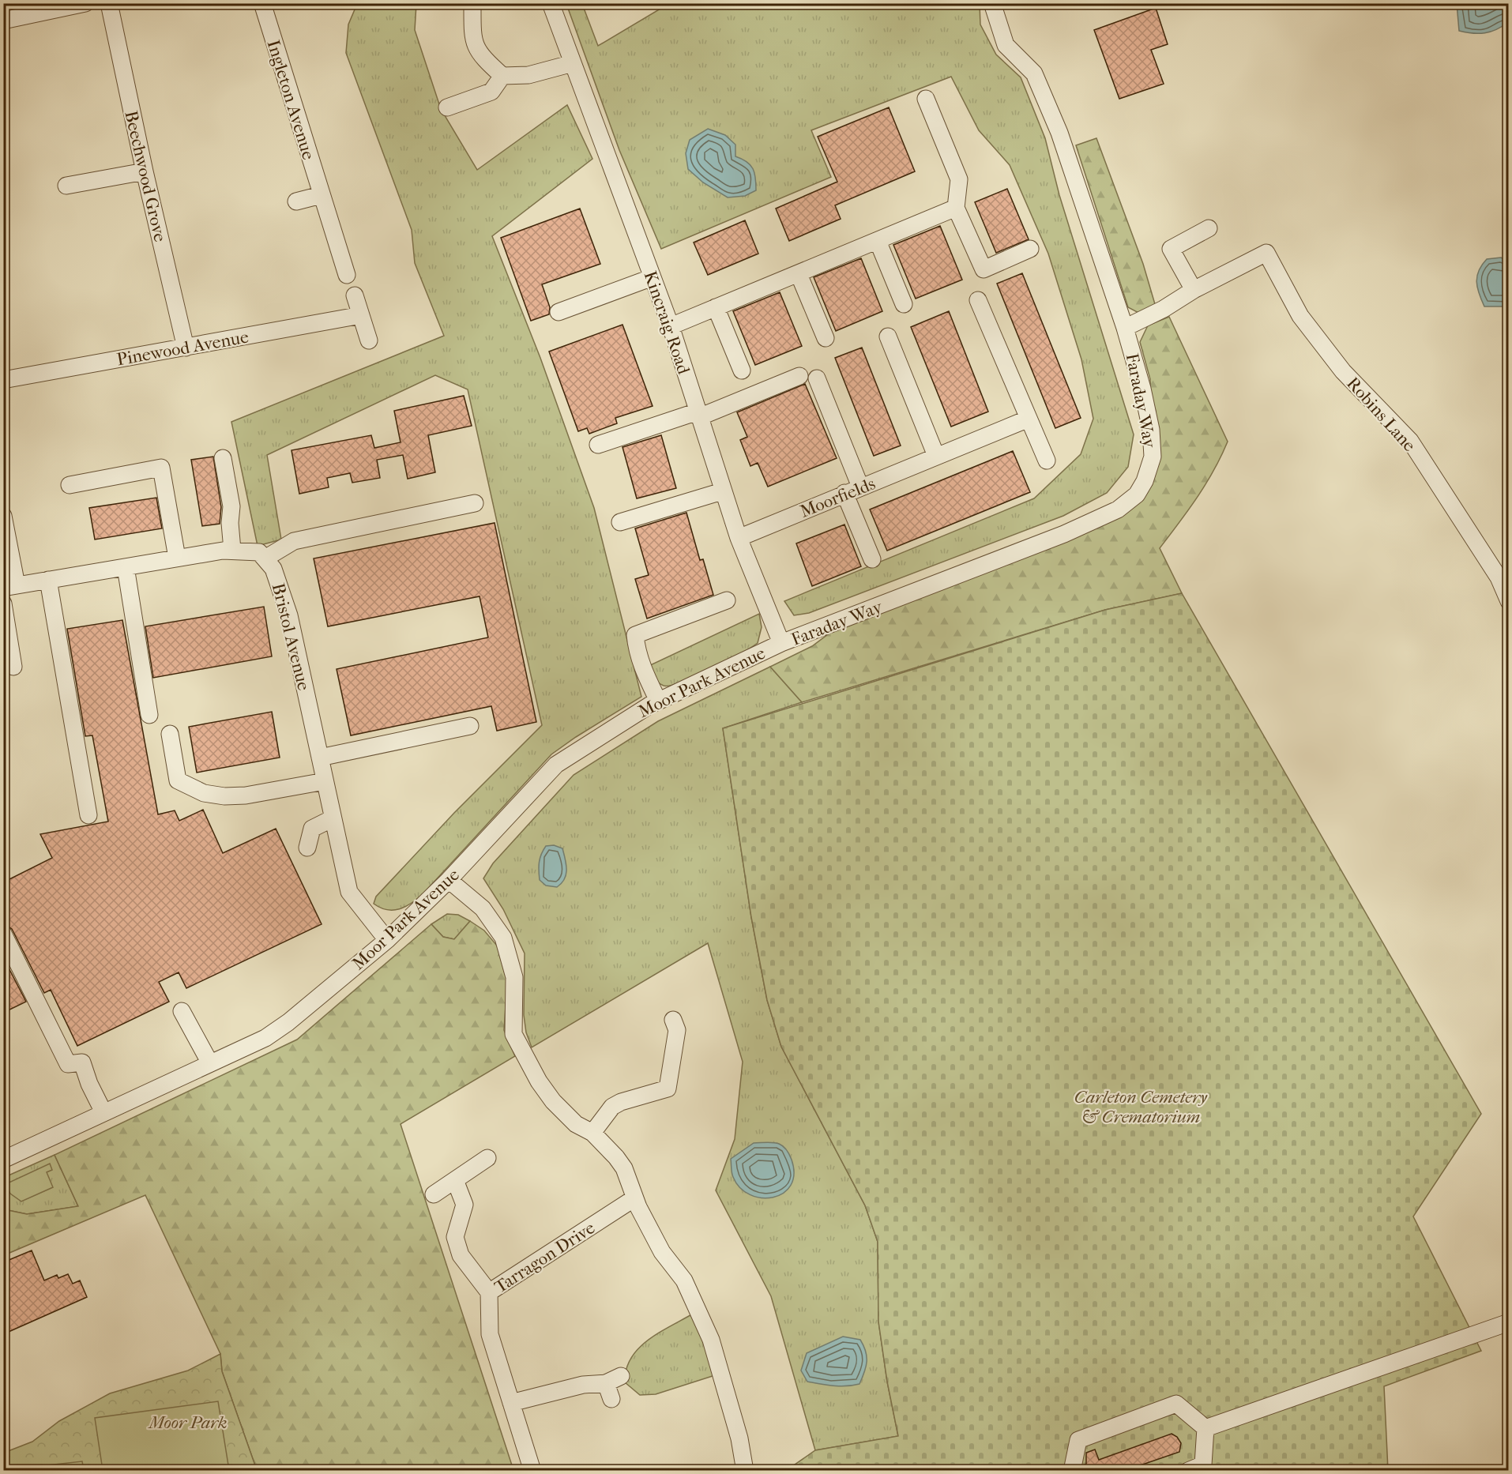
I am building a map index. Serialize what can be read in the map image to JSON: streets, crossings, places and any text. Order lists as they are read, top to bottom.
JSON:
{
  "streets": {
    "street": [
      "Ingleton Avenue",
      "Beechwood Grove",
      "Kincraig Road",
      "Pinewood Avenue",
      "Faraday Way",
      "Robins Lane",
      "Moorfields",
      "Bristol Avenue",
      "Moor Park Avenue",
      "Tarragon Drive"
    ]
  },
  "crossings": [
    ["Beechwood Grove", "Pinewood Avenue"],
    ["Kincraig Road", "Faraday Way"],
    ["Kincraig Road", "Moorfields"],
    ["Kincraig Road", "Moor Park Avenue"],
    ["Faraday Way", "Moor Park Avenue"],
    ["Bristol Avenue", "Moor Park Avenue"]
  ],
  "parks": ["Carleton Cemetery & Crematorium", "Moor Park"]
}
